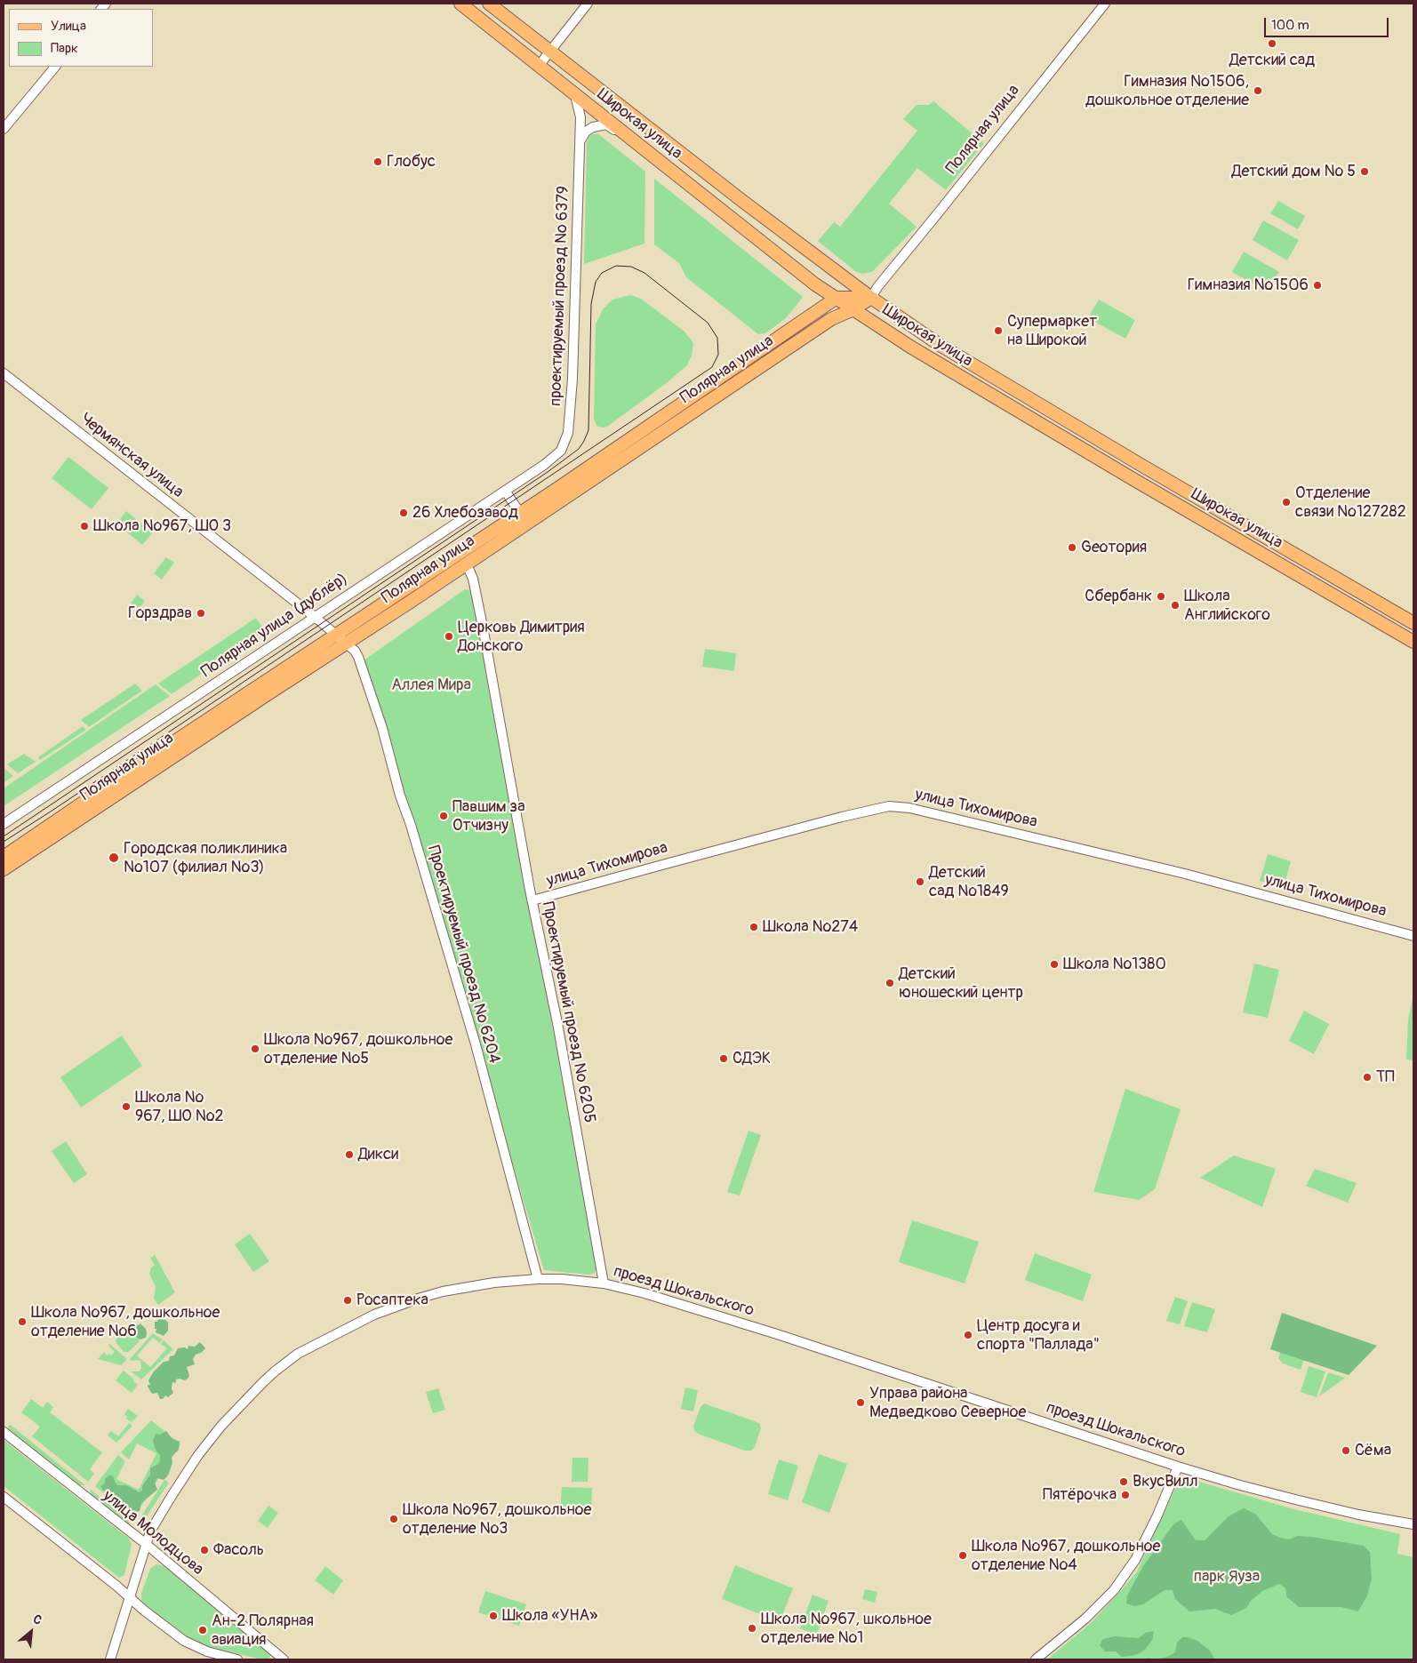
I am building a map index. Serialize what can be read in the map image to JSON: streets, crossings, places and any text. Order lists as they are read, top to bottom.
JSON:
{
  "streets": {
    "main road": ["Широкая улица", "Полярная улица"],
    "street": [
      "проектируемый проезд № 6379",
      "Чермянская улица",
      "Полярная улица (дублёр)",
      "улица Тихомирова",
      "Проектируемый проезд № 6204",
      "Проектируемый проезд № 6205",
      "проезд Шокальского",
      "улица Молодцова"
    ]
  },
  "crossings": [
    ["Широкая улица", "Полярная улица"],
    ["Широкая улица", "проектируемый проезд № 6379"],
    ["Полярная улица", "Чермянская улица"],
    ["Полярная улица", "Проектируемый проезд № 6204"],
    ["Полярная улица", "Проектируемый проезд № 6205"],
    ["проектируемый проезд № 6379", "Полярная улица (дублёр)"],
    ["Чермянская улица", "Полярная улица (дублёр)"],
    ["Чермянская улица", "Проектируемый проезд № 6204"],
    ["улица Тихомирова", "Проектируемый проезд № 6205"],
    ["Проектируемый проезд № 6204", "проезд Шокальского"],
    ["Проектируемый проезд № 6205", "проезд Шокальского"],
    ["проезд Шокальского", "улица Молодцова"]
  ],
  "parks": ["Аллея Мира", "парк Яуза"],
  "places": [
    "Детский сад",
    "Гимназия №1506, дошкольное отделение",
    "Глобус",
    "Детский дом № 5",
    "Гимназия №1506",
    "Супермаркет на Широкой",
    "Отделение связи №127282",
    "26 Хлебозавод",
    "Школа №967, ШО 3",
    "Gеотория",
    "Сбербанк",
    "Школа Английского",
    "Горздрав",
    "Церковь Димитрия Донского",
    "Павшим за Отчизну",
    "Городская поликлиника №107 (филиал №3)",
    "Детский сад №1849",
    "Школа №274",
    "Школа №1380",
    "Детский юношеский центр",
    "Школа №967, дошкольное отделение №5",
    "СДЭК",
    "ТП",
    "Школа № 967, ШО №2",
    "Дикси",
    "Росаптека",
    "Школа №967, дошкольное отделение №6",
    "Центр досуга и спорта \"Паллада\"",
    "Управа района Медведково Северное",
    "Сёма",
    "ВкусВилл",
    "Пятёрочка",
    "Школа №967, дошкольное отделение №3",
    "Фасоль",
    "Школа №967, дошкольное отделение №4",
    "Школа «УНА»",
    "Школа №967, школьное отделение №1",
    "Ан-2 Полярная авиация"
  ],
  "legend": ["Улица", "Парк"],
  "scale_bar": "100 m",
  "north": "top right"
}
